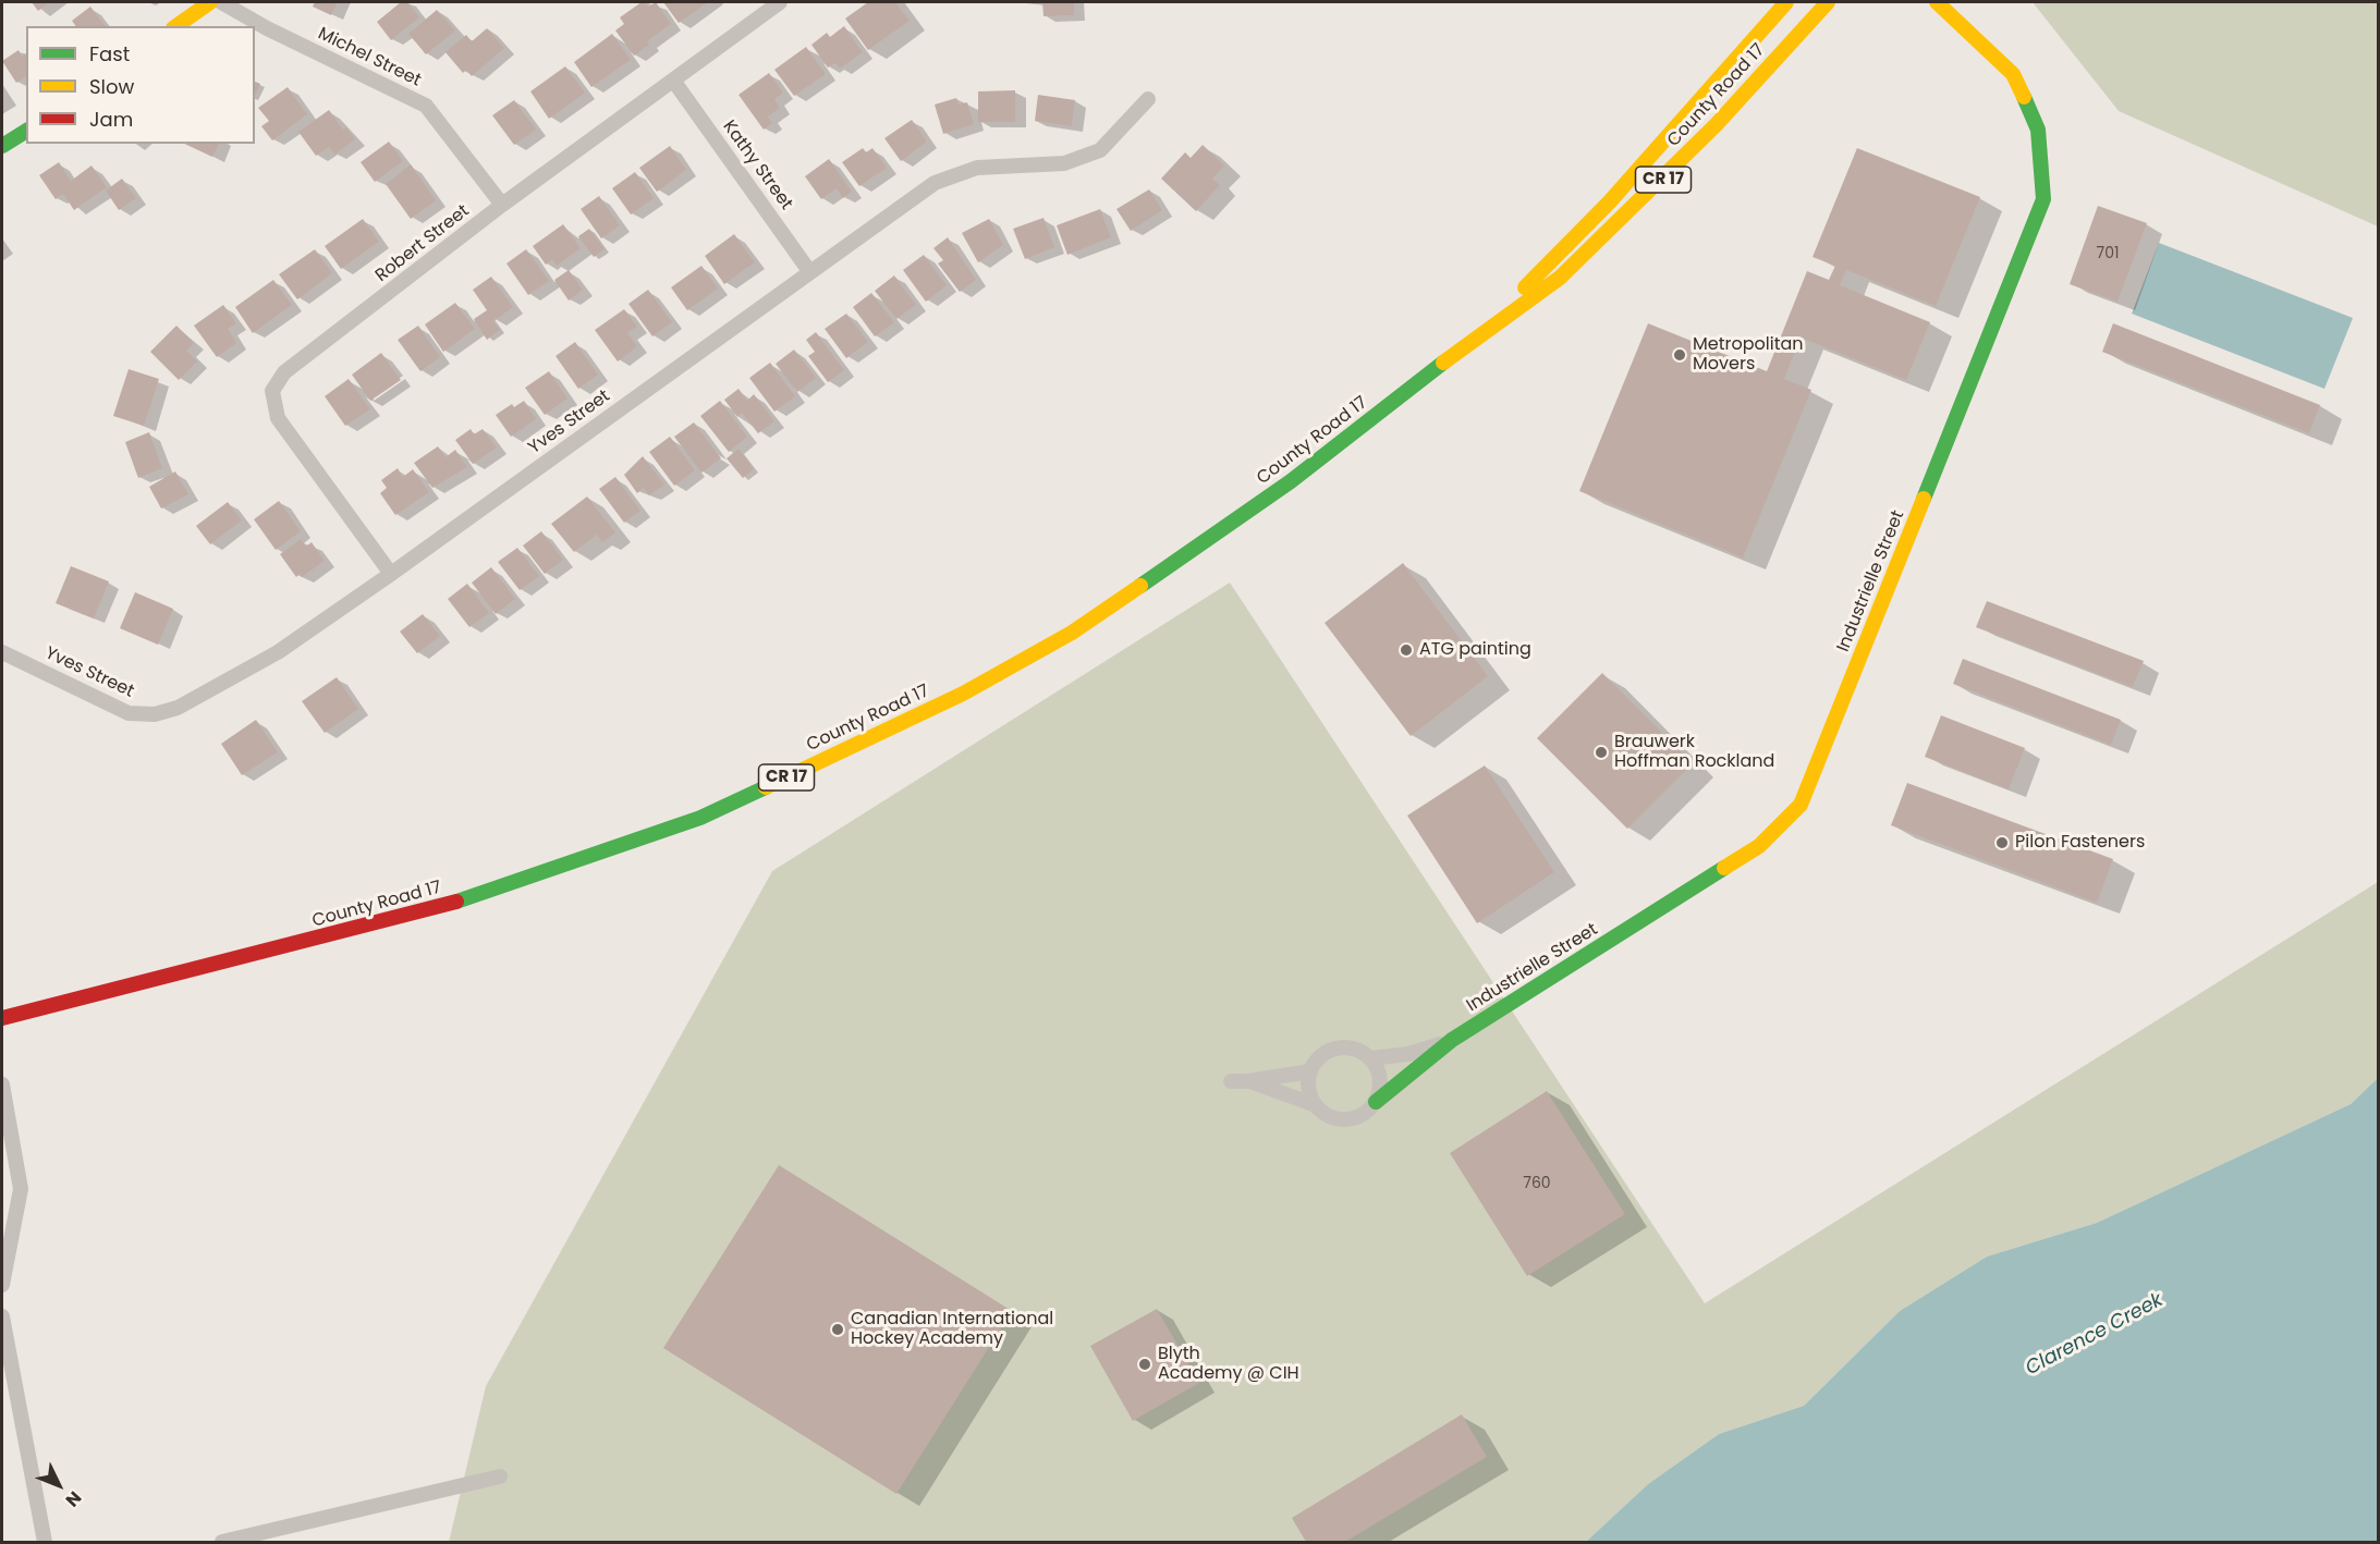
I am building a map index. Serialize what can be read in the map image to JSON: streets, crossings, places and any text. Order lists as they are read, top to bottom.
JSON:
{
  "streets": {
    "main road": ["County Road 17", "CR 17", "Industrielle Street"],
    "street": [
      "Michel Street",
      "Kathy Street",
      "Robert Street",
      "Yves Street"
    ]
  },
  "crossings": [
    ["Michel Street", "Robert Street"],
    ["Kathy Street", "Robert Street"],
    ["Kathy Street", "Yves Street"],
    ["Robert Street", "Yves Street"]
  ],
  "water": ["Clarence Creek"],
  "places": [
    "Metropolitan Movers",
    "ATG painting",
    "Brauwerk Hoffman Rockland",
    "Pilon Fasteners",
    "Canadian International Hockey Academy",
    "Blyth Academy @ CIH"
  ],
  "house_numbers": ["701", "760"],
  "legend": ["Fast", "Slow", "Jam"],
  "north": "bottom right"
}
